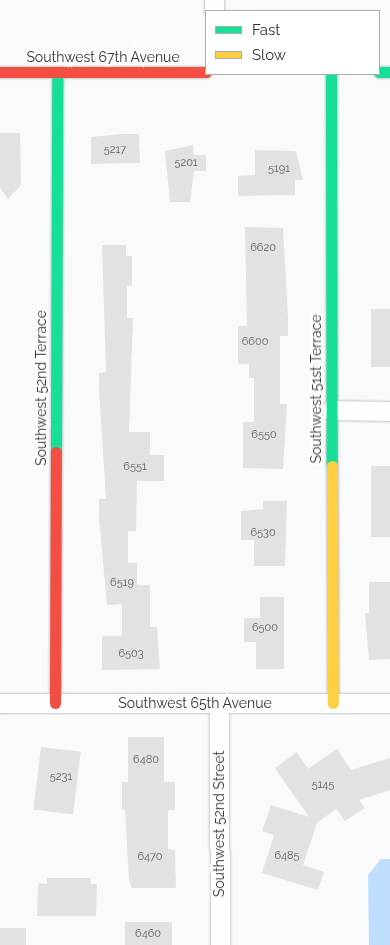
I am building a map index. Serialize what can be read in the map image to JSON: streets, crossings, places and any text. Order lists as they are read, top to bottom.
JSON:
{
  "streets": {
    "street": [
      "Southwest 67th Avenue",
      "Southwest 52nd Terrace",
      "Southwest 51st Terrace",
      "Southwest 65th Avenue",
      "Southwest 52nd Street"
    ]
  },
  "crossings": [
    ["Southwest 67th Avenue", "Southwest 52nd Terrace"],
    ["Southwest 52nd Terrace", "Southwest 65th Avenue"],
    ["Southwest 51st Terrace", "Southwest 65th Avenue"],
    ["Southwest 65th Avenue", "Southwest 52nd Street"]
  ],
  "house_numbers": [
    "5217",
    "5201",
    "5191",
    "6620",
    "6600",
    "6550",
    "6551",
    "6530",
    "6519",
    "6500",
    "6503",
    "6480",
    "5231",
    "5145",
    "6485",
    "6470",
    "6460"
  ],
  "legend": ["Fast", "Slow"]
}
